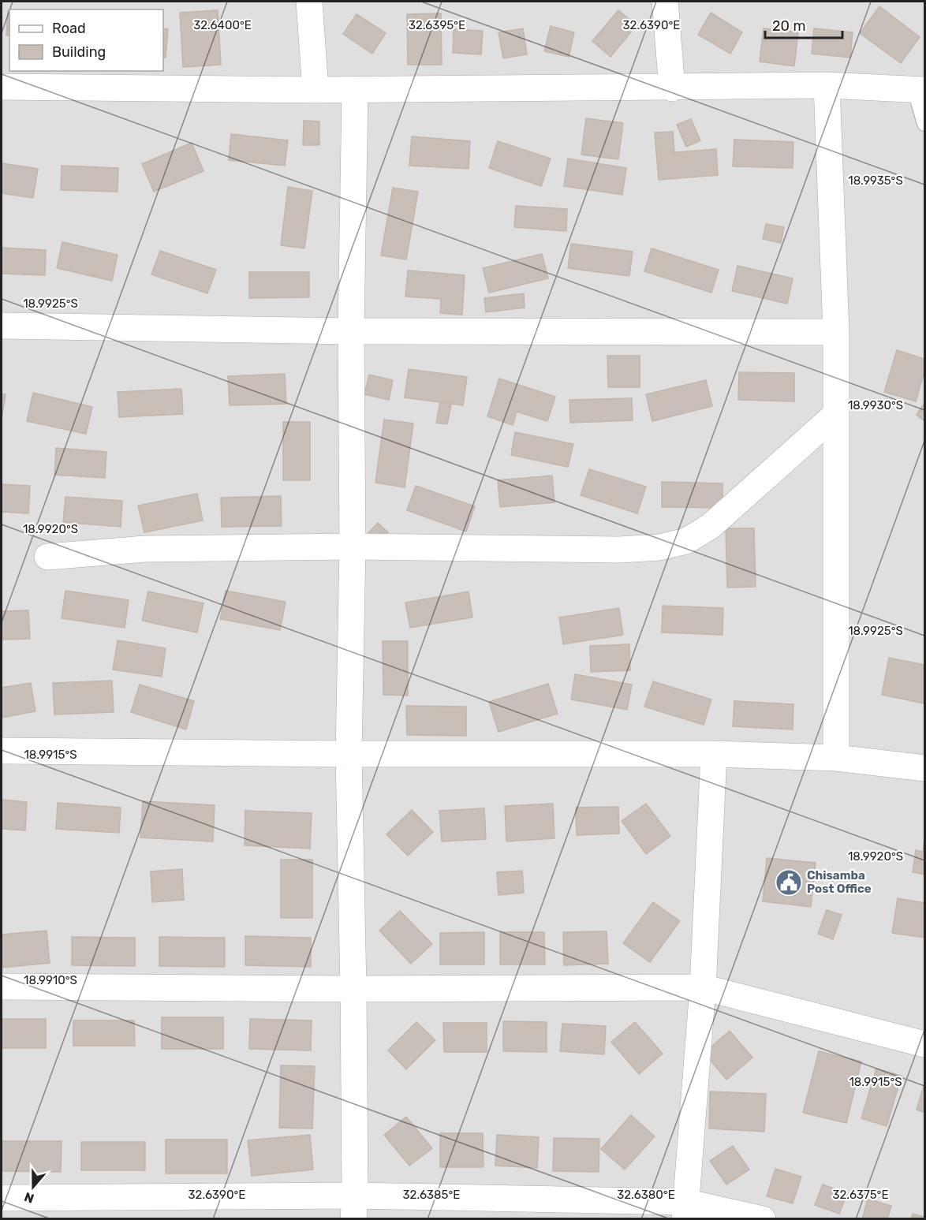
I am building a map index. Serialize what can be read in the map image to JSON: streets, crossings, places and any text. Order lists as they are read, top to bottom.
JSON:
{
  "places": {
    "public building": ["Chisamba Post Office"]
  },
  "legend": ["Road", "Building"],
  "scale_bar": "20 m",
  "north": "bottom",
  "coordinates": [
    "32.6395°E",
    "32.6400°E",
    "32.6390°E",
    "18.9935°S",
    "18.9925°S",
    "18.9930°S",
    "18.9920°S",
    "18.9915°S",
    "18.9910°S",
    "32.6385°E",
    "32.6380°E",
    "32.6375°E"
  ]
}
